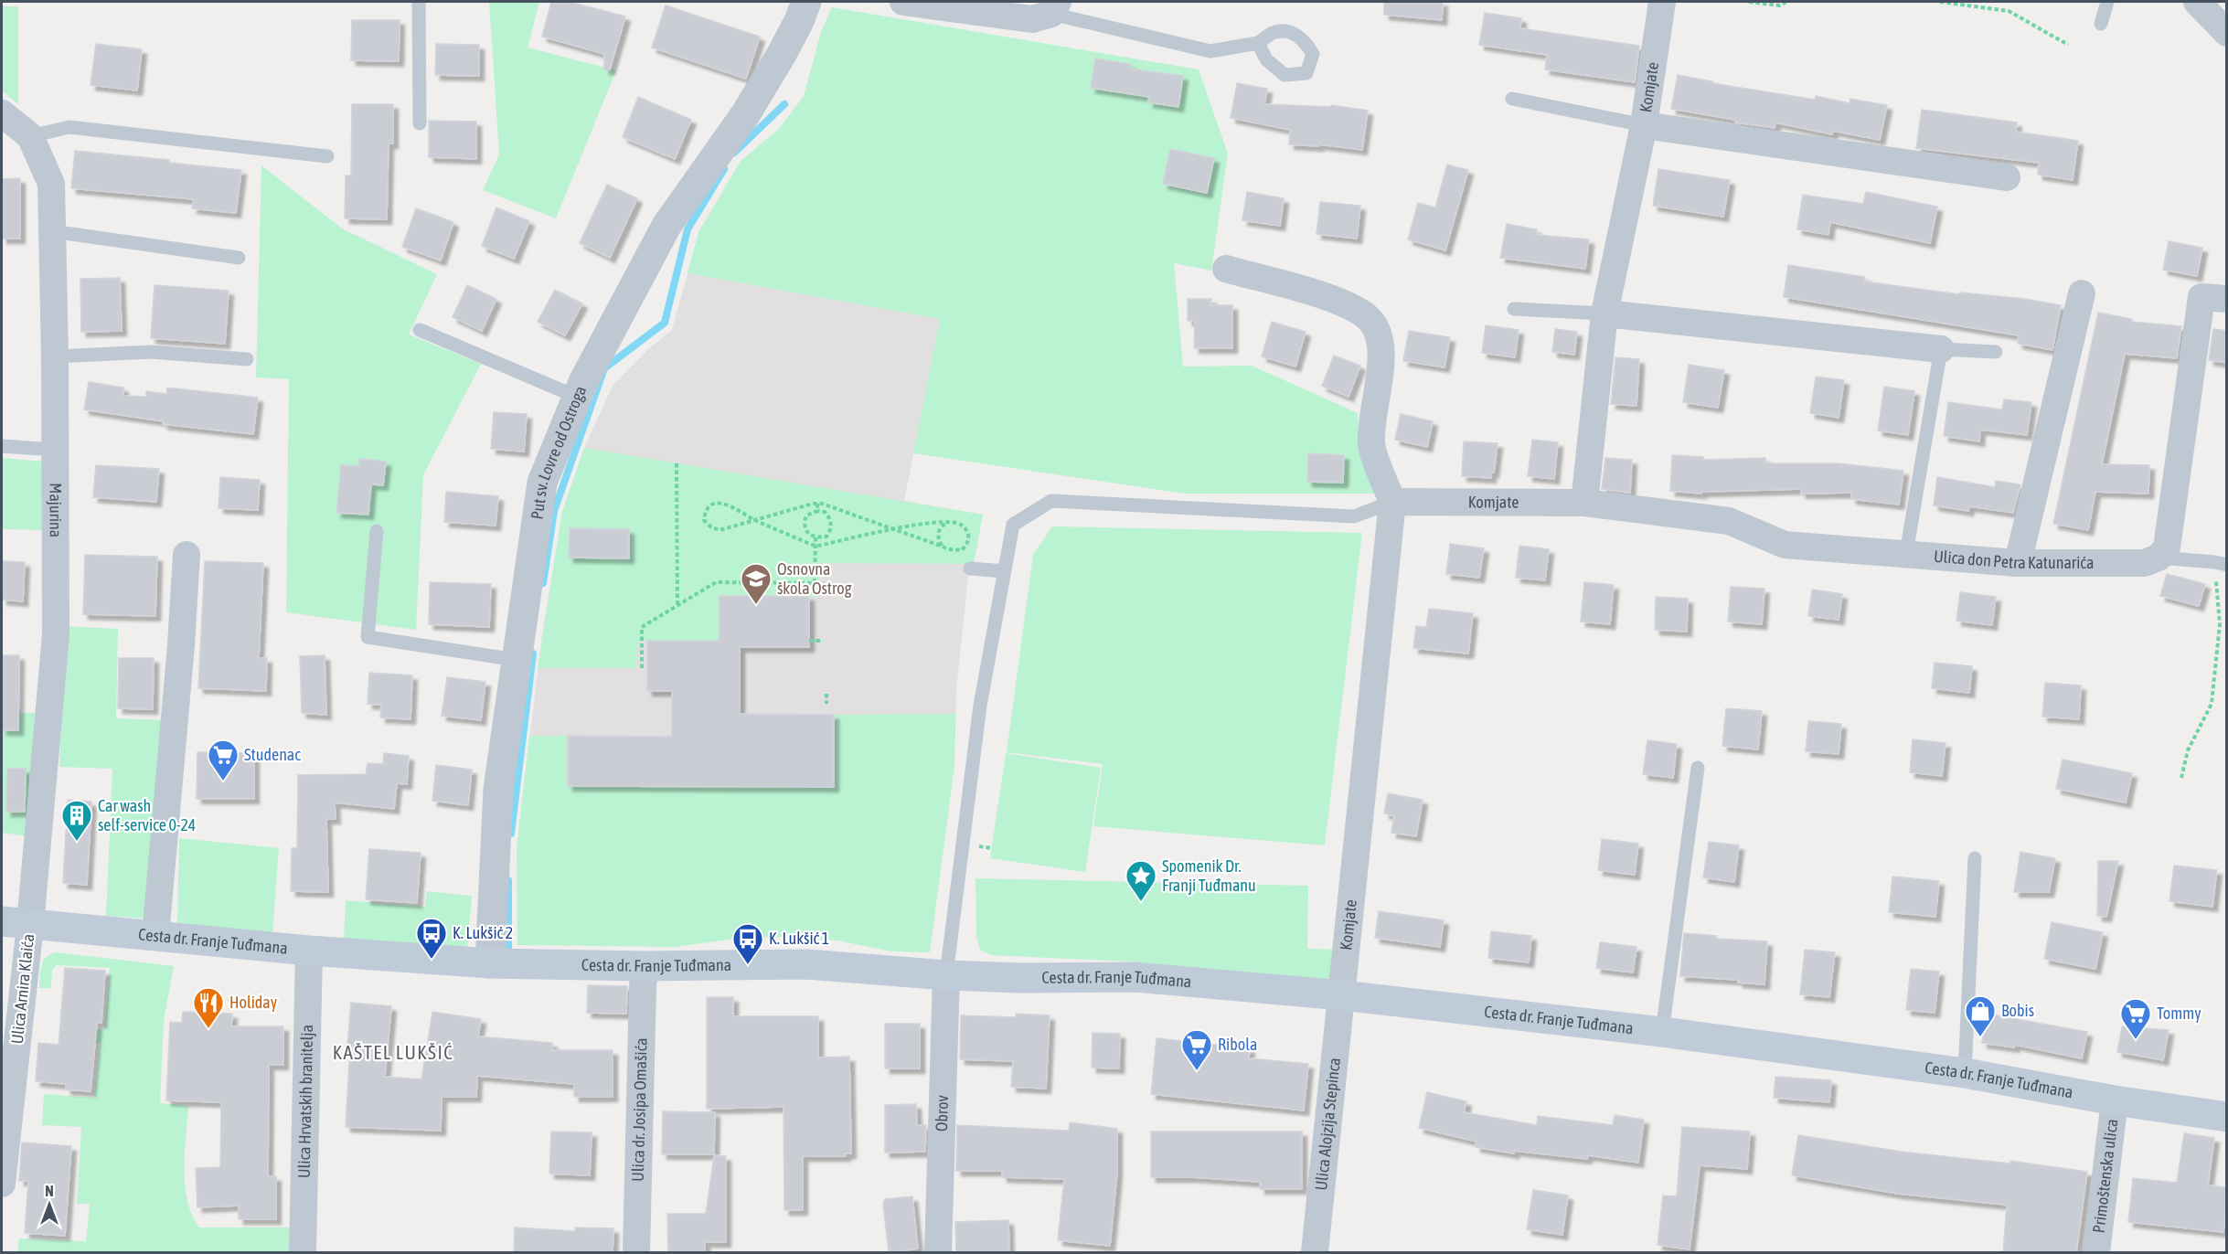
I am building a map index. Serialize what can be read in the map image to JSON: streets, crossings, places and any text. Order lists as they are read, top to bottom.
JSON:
{
  "streets": {
    "main road": ["Cesta dr. Franje Tuđmana"],
    "street": [
      "Komjate",
      "Put sv. Lovre od Ostroga",
      "Majurina",
      "Ulica don Petra Katunarića",
      "Ulica Arnira Klaića",
      "Ulica Hrvatskih branitelja",
      "Ulica dr. Josipa Omašića",
      "Obrov",
      "Ulica Alojzija Stepinca",
      "Primoštenska ulica"
    ]
  },
  "crossings": [
    ["Komjate", "Ulica don Petra Katunarića"],
    ["Komjate", "Cesta dr. Franje Tuđmana"],
    ["Komjate", "Ulica Alojzija Stepinca"],
    ["Put sv. Lovre od Ostroga", "Cesta dr. Franje Tuđmana"],
    ["Majurina", "Cesta dr. Franje Tuđmana"],
    ["Majurina", "Ulica Arnira Klaića"],
    ["Cesta dr. Franje Tuđmana", "Ulica Arnira Klaića"],
    ["Cesta dr. Franje Tuđmana", "Ulica Hrvatskih branitelja"],
    ["Cesta dr. Franje Tuđmana", "Ulica dr. Josipa Omašića"],
    ["Cesta dr. Franje Tuđmana", "Obrov"],
    ["Cesta dr. Franje Tuđmana", "Ulica Alojzija Stepinca"],
    ["Cesta dr. Franje Tuđmana", "Primoštenska ulica"]
  ],
  "districts": ["KAŠTEL LUKŠIĆ"],
  "places": {
    "school or university": ["Osnovna škola Ostrog"],
    "supermarket": ["Studenac", "Tommy", "Ribola"],
    "building": ["Car wash self-service 0-24"],
    "place": ["Spomenik Dr. Franji Tuđmanu"],
    "bus stop": ["K. Lukšić 2", "K. Lukšić 1"],
    "restaurant": ["Holiday"],
    "shop": ["Bobis"]
  },
  "north": "top"
}
